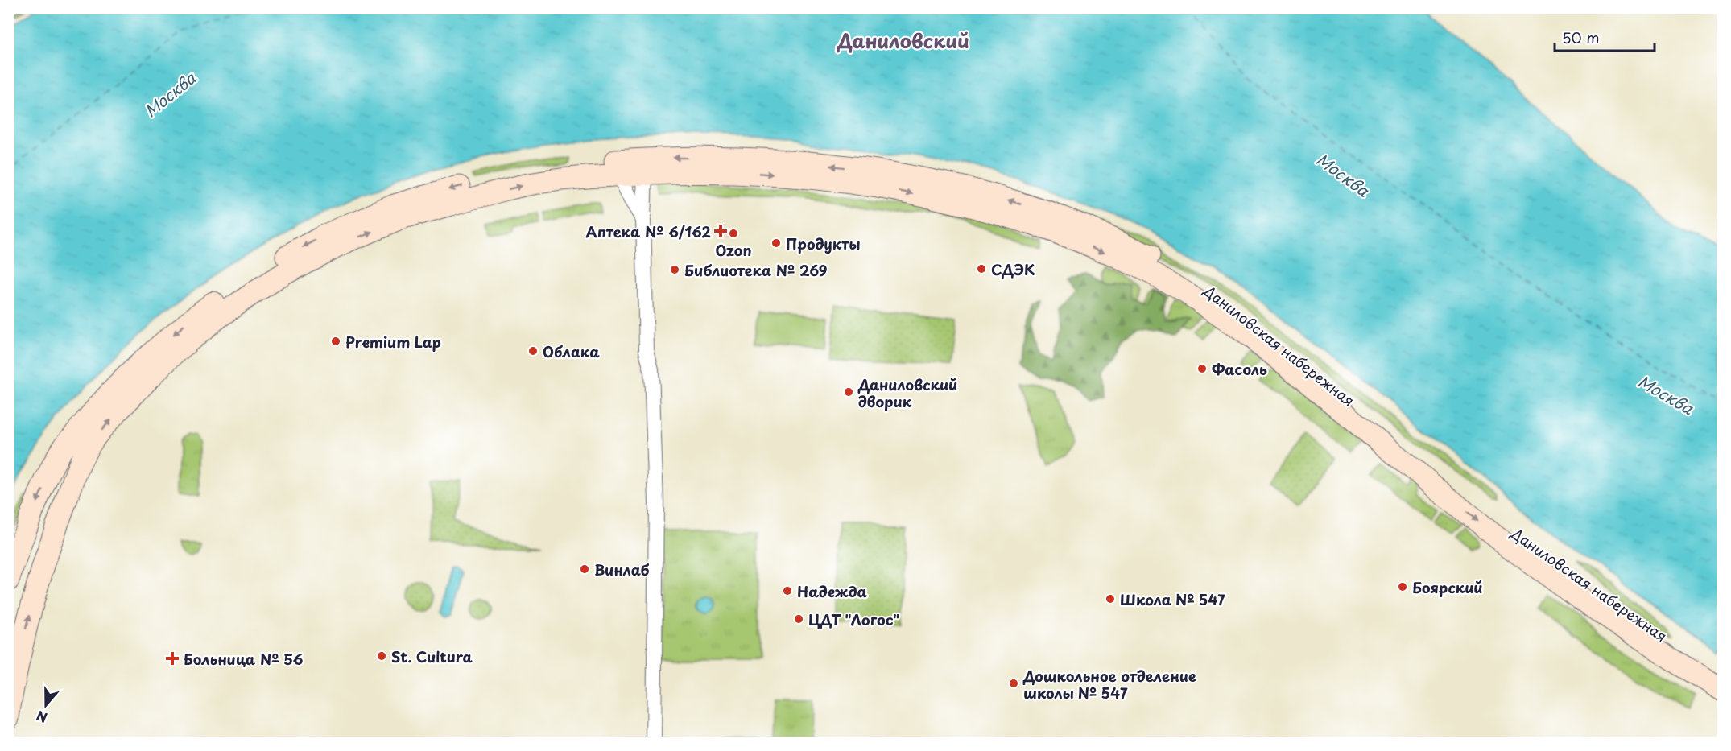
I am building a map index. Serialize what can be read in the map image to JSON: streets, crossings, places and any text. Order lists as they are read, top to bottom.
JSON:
{
  "streets": {
    "main road": ["Даниловская набережная"]
  },
  "districts": ["Даниловский"],
  "water": ["Москва"],
  "places": {
    "health": ["Аптека № 6/162", "Больница № 56"],
    "other": [
      "Ozon",
      "Продукты",
      "СДЭК",
      "Библиотека № 269",
      "Premium Lap",
      "Облака",
      "Фасоль",
      "Даниловский дворик",
      "Винлаб",
      "Боярский",
      "Надежда",
      "Школа № 547",
      "ЦДТ \"Логос\"",
      "St. Cultura",
      "Дошкольное отделение школы № 547"
    ]
  },
  "scale_bar": "50 m",
  "north": "bottom"
}
